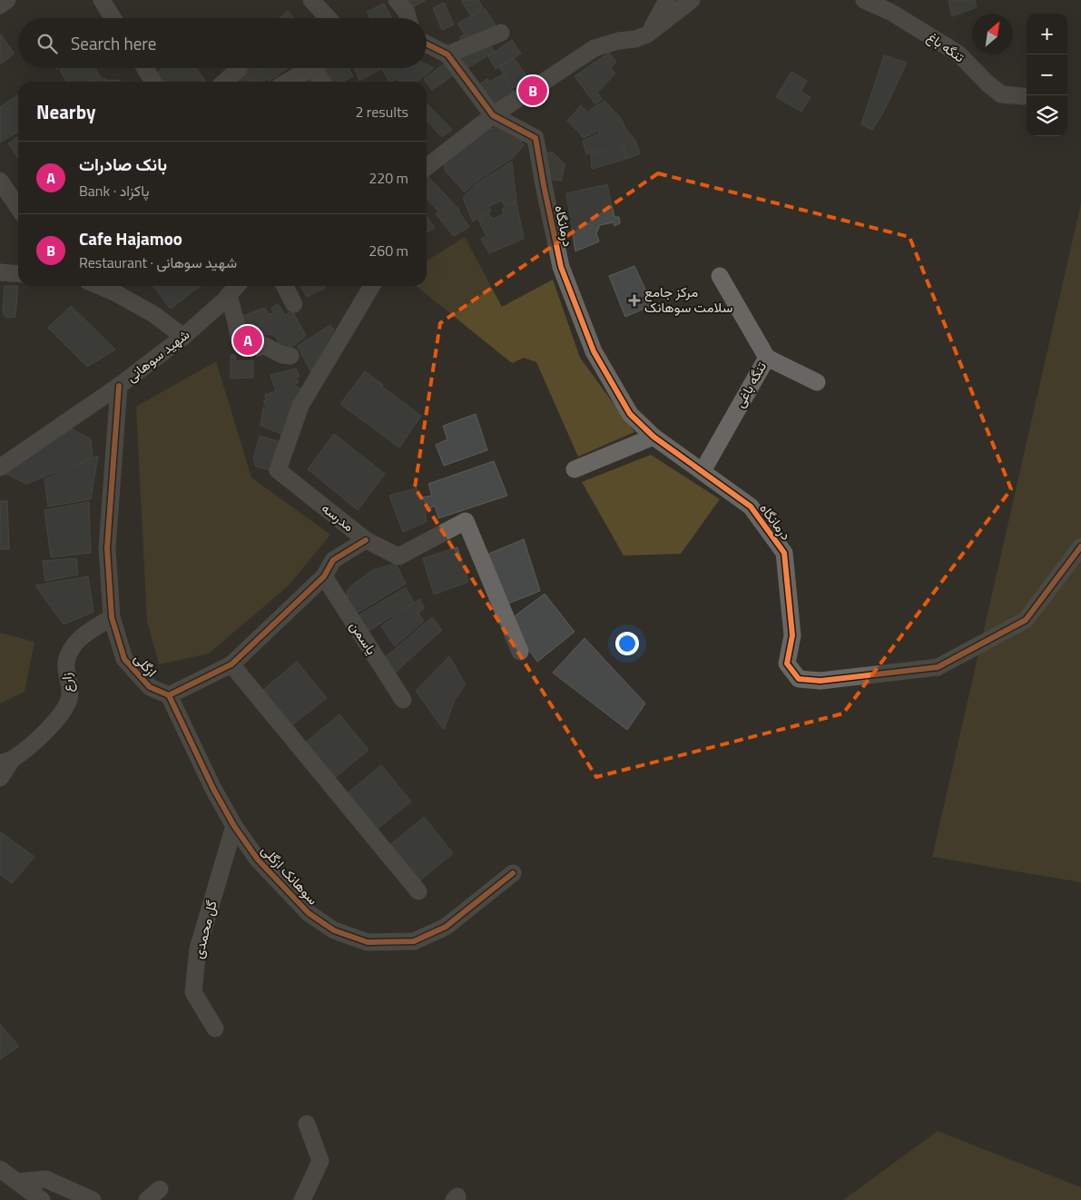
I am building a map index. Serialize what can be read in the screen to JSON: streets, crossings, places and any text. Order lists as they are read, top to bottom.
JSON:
{
  "streets": {
    "street": [
      "تنگه باغ",
      "درمانگاه",
      "شهید سوهانی",
      "تنگه باغی",
      "مدرسه",
      "یاسمن",
      "ازگلی",
      "زارع",
      "سوهانک ازگلی",
      "گل محمدی"
    ]
  },
  "crossings": [
    ["درمانگاه", "تنگه باغی"],
    ["شهید سوهانی", "ازگلی"],
    ["ازگلی", "زارع"],
    ["ازگلی", "سوهانک ازگلی"],
    ["سوهانک ازگلی", "گل محمدی"]
  ],
  "places": {
    "health": ["مرکز جامع سلامت سوهانک"]
  },
  "north": "top right",
  "page": {
    "map_buttons": ["+", "−"],
    "search": "Search here",
    "pins": ["B", "A"],
    "heading": ["Nearby", "2 results"],
    "list": [
      {
        "mark": "A",
        "name": "بانک صادرات",
        "note": "Bank · پاکزاد",
        "value": "220 m"
      },
      {
        "mark": "B",
        "name": "Cafe Hajamoo",
        "note": "Restaurant · شهید سوهانی",
        "value": "260 m"
      }
    ]
  }
}
